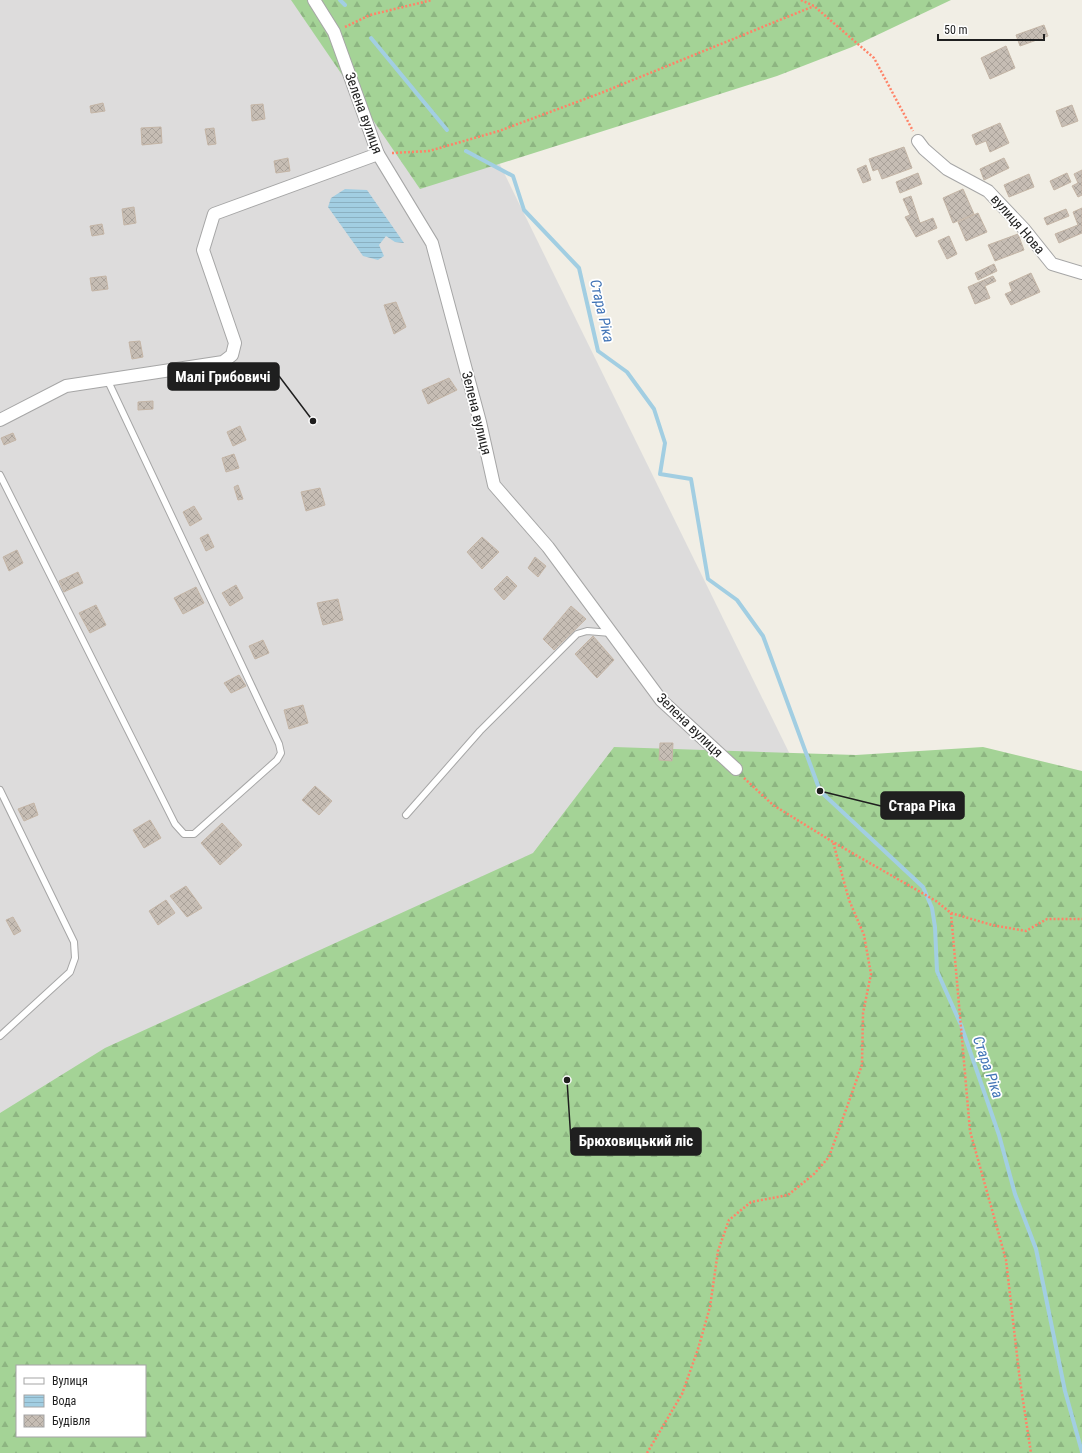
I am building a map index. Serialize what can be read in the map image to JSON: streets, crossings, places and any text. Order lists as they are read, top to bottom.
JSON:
{
  "streets": {
    "street": ["Зелена вулиця", "вулиця Нова"]
  },
  "water": ["Стара Ріка"],
  "places": ["Малі Грибовичі", "Стара Ріка", "Брюховицький ліс"],
  "legend": ["Вулиця", "Вода", "Будівля"],
  "scale_bar": "50 m"
}
